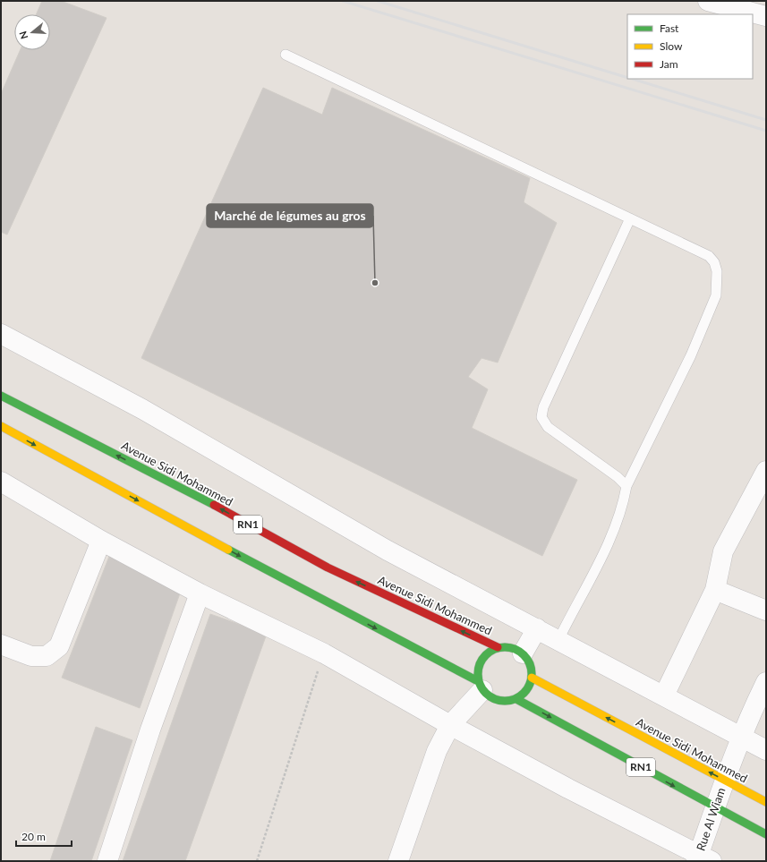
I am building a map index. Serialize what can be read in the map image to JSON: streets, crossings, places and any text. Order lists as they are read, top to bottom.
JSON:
{
  "streets": {
    "main road": ["Avenue Sidi Mohammed", "RN1"],
    "street": ["Rue Al Wiam"]
  },
  "crossings": [
    ["Avenue Sidi Mohammed", "RN1"],
    ["Avenue Sidi Mohammed", "Rue Al Wiam"],
    ["RN1", "Rue Al Wiam"]
  ],
  "places": ["Marché de légumes au gros"],
  "legend": ["Fast", "Slow", "Jam"],
  "scale_bar": "20 m",
  "north": "left"
}
